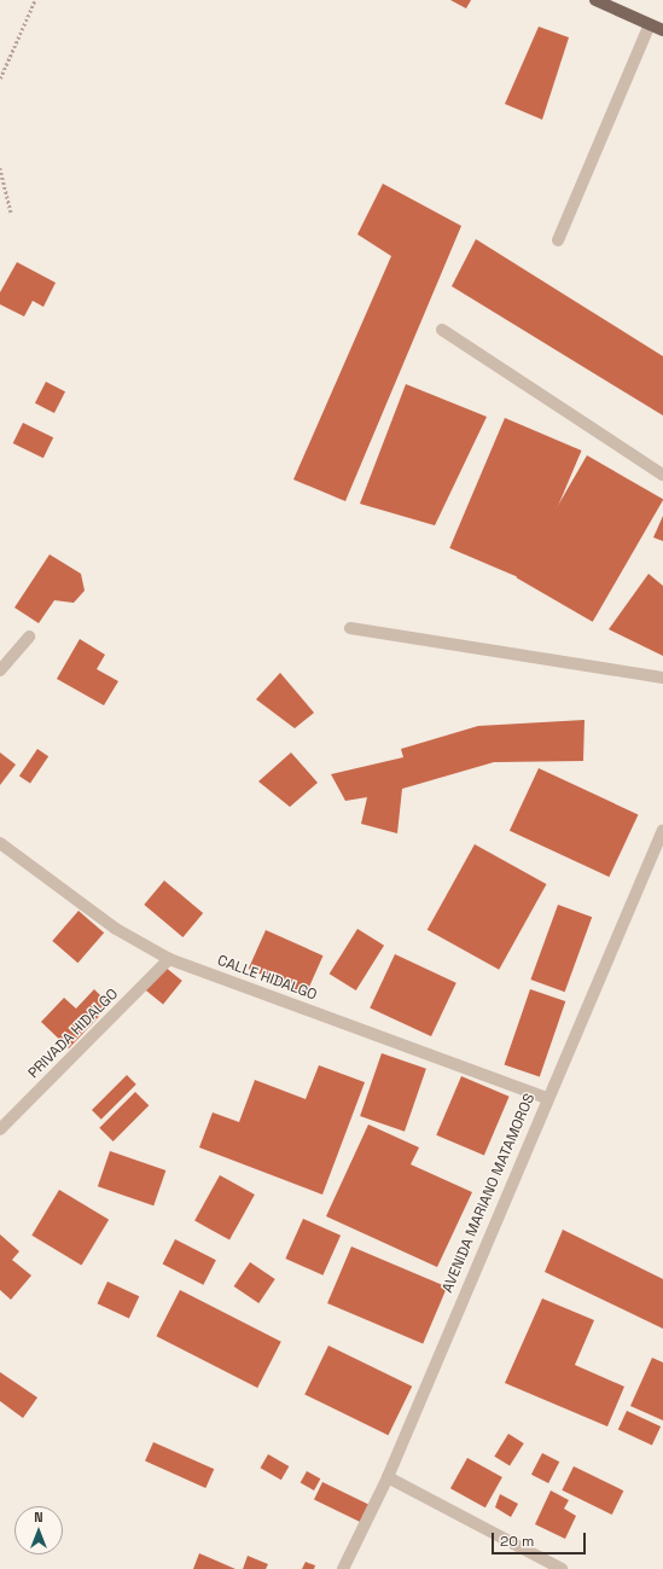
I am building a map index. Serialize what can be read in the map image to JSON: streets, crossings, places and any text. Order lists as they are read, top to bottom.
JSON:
{
  "streets": {
    "street": ["CALLE HIDALGO", "PRIVADA HIDALGO", "AVENIDA MARIANO MATAMOROS"]
  },
  "crossings": [
    ["CALLE HIDALGO", "PRIVADA HIDALGO"],
    ["CALLE HIDALGO", "AVENIDA MARIANO MATAMOROS"]
  ],
  "scale_bar": "20 m",
  "north": "top"
}
